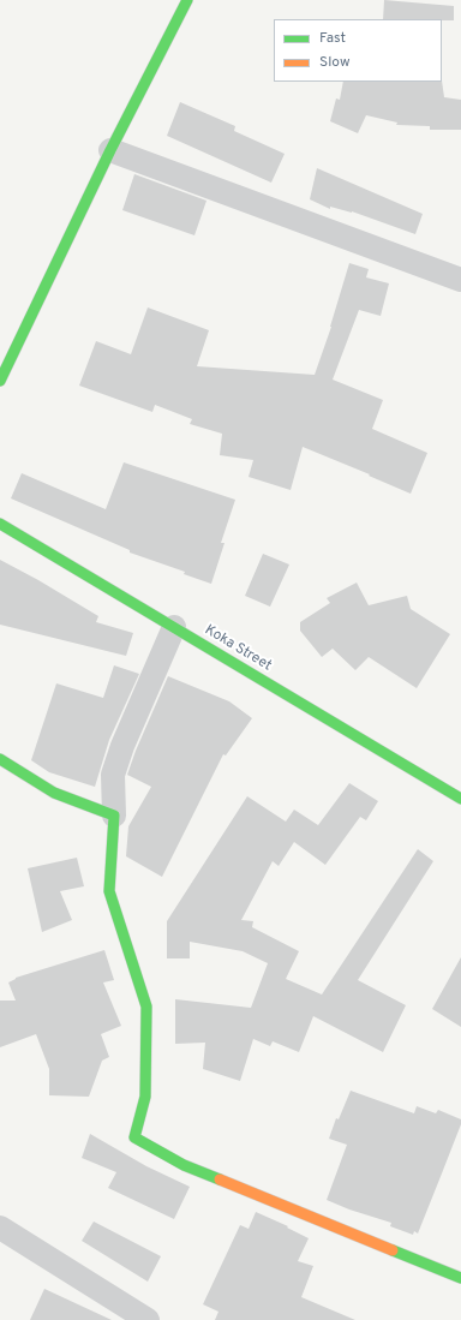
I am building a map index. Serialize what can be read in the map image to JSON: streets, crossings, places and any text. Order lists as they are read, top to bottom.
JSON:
{
  "streets": {
    "street": ["Koka Street"]
  },
  "legend": ["Fast", "Slow"]
}
